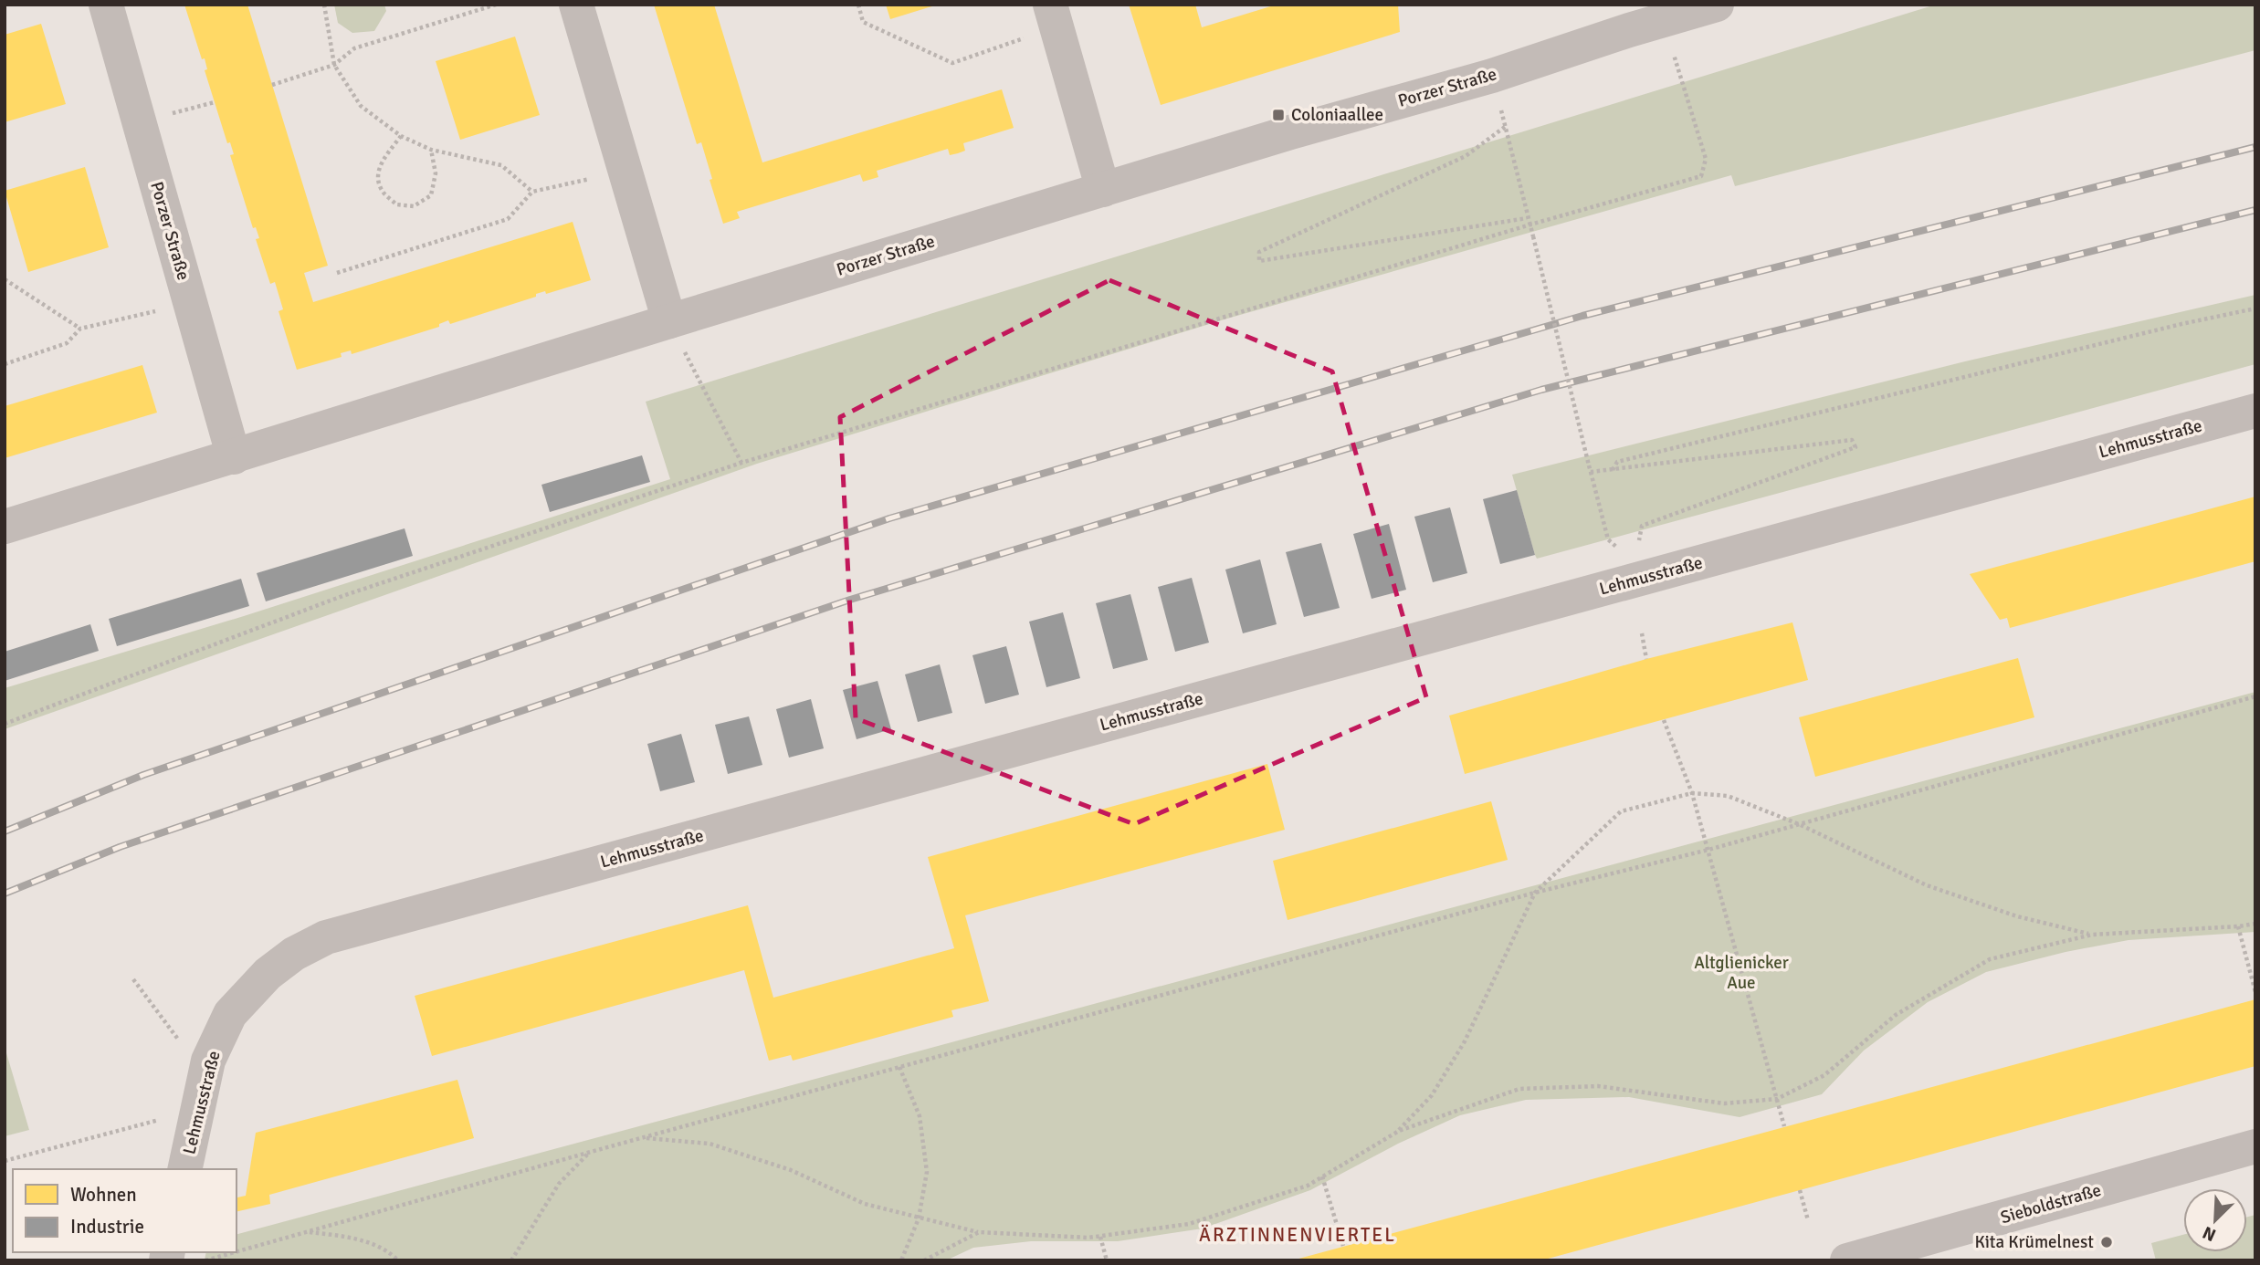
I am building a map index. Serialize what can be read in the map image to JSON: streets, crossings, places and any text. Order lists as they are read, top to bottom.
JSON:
{
  "streets": {
    "street": ["Porzer Straße", "Lehmusstraße", "Sieboldstraße"]
  },
  "districts": ["ÄRZTINNENVIERTEL"],
  "parks": ["Altglienicker Aue"],
  "places": {
    "transit": ["Coloniaallee"],
    "other": ["Kita Krümelnest"]
  },
  "legend": ["Wohnen", "Industrie"],
  "north": "bottom left"
}
